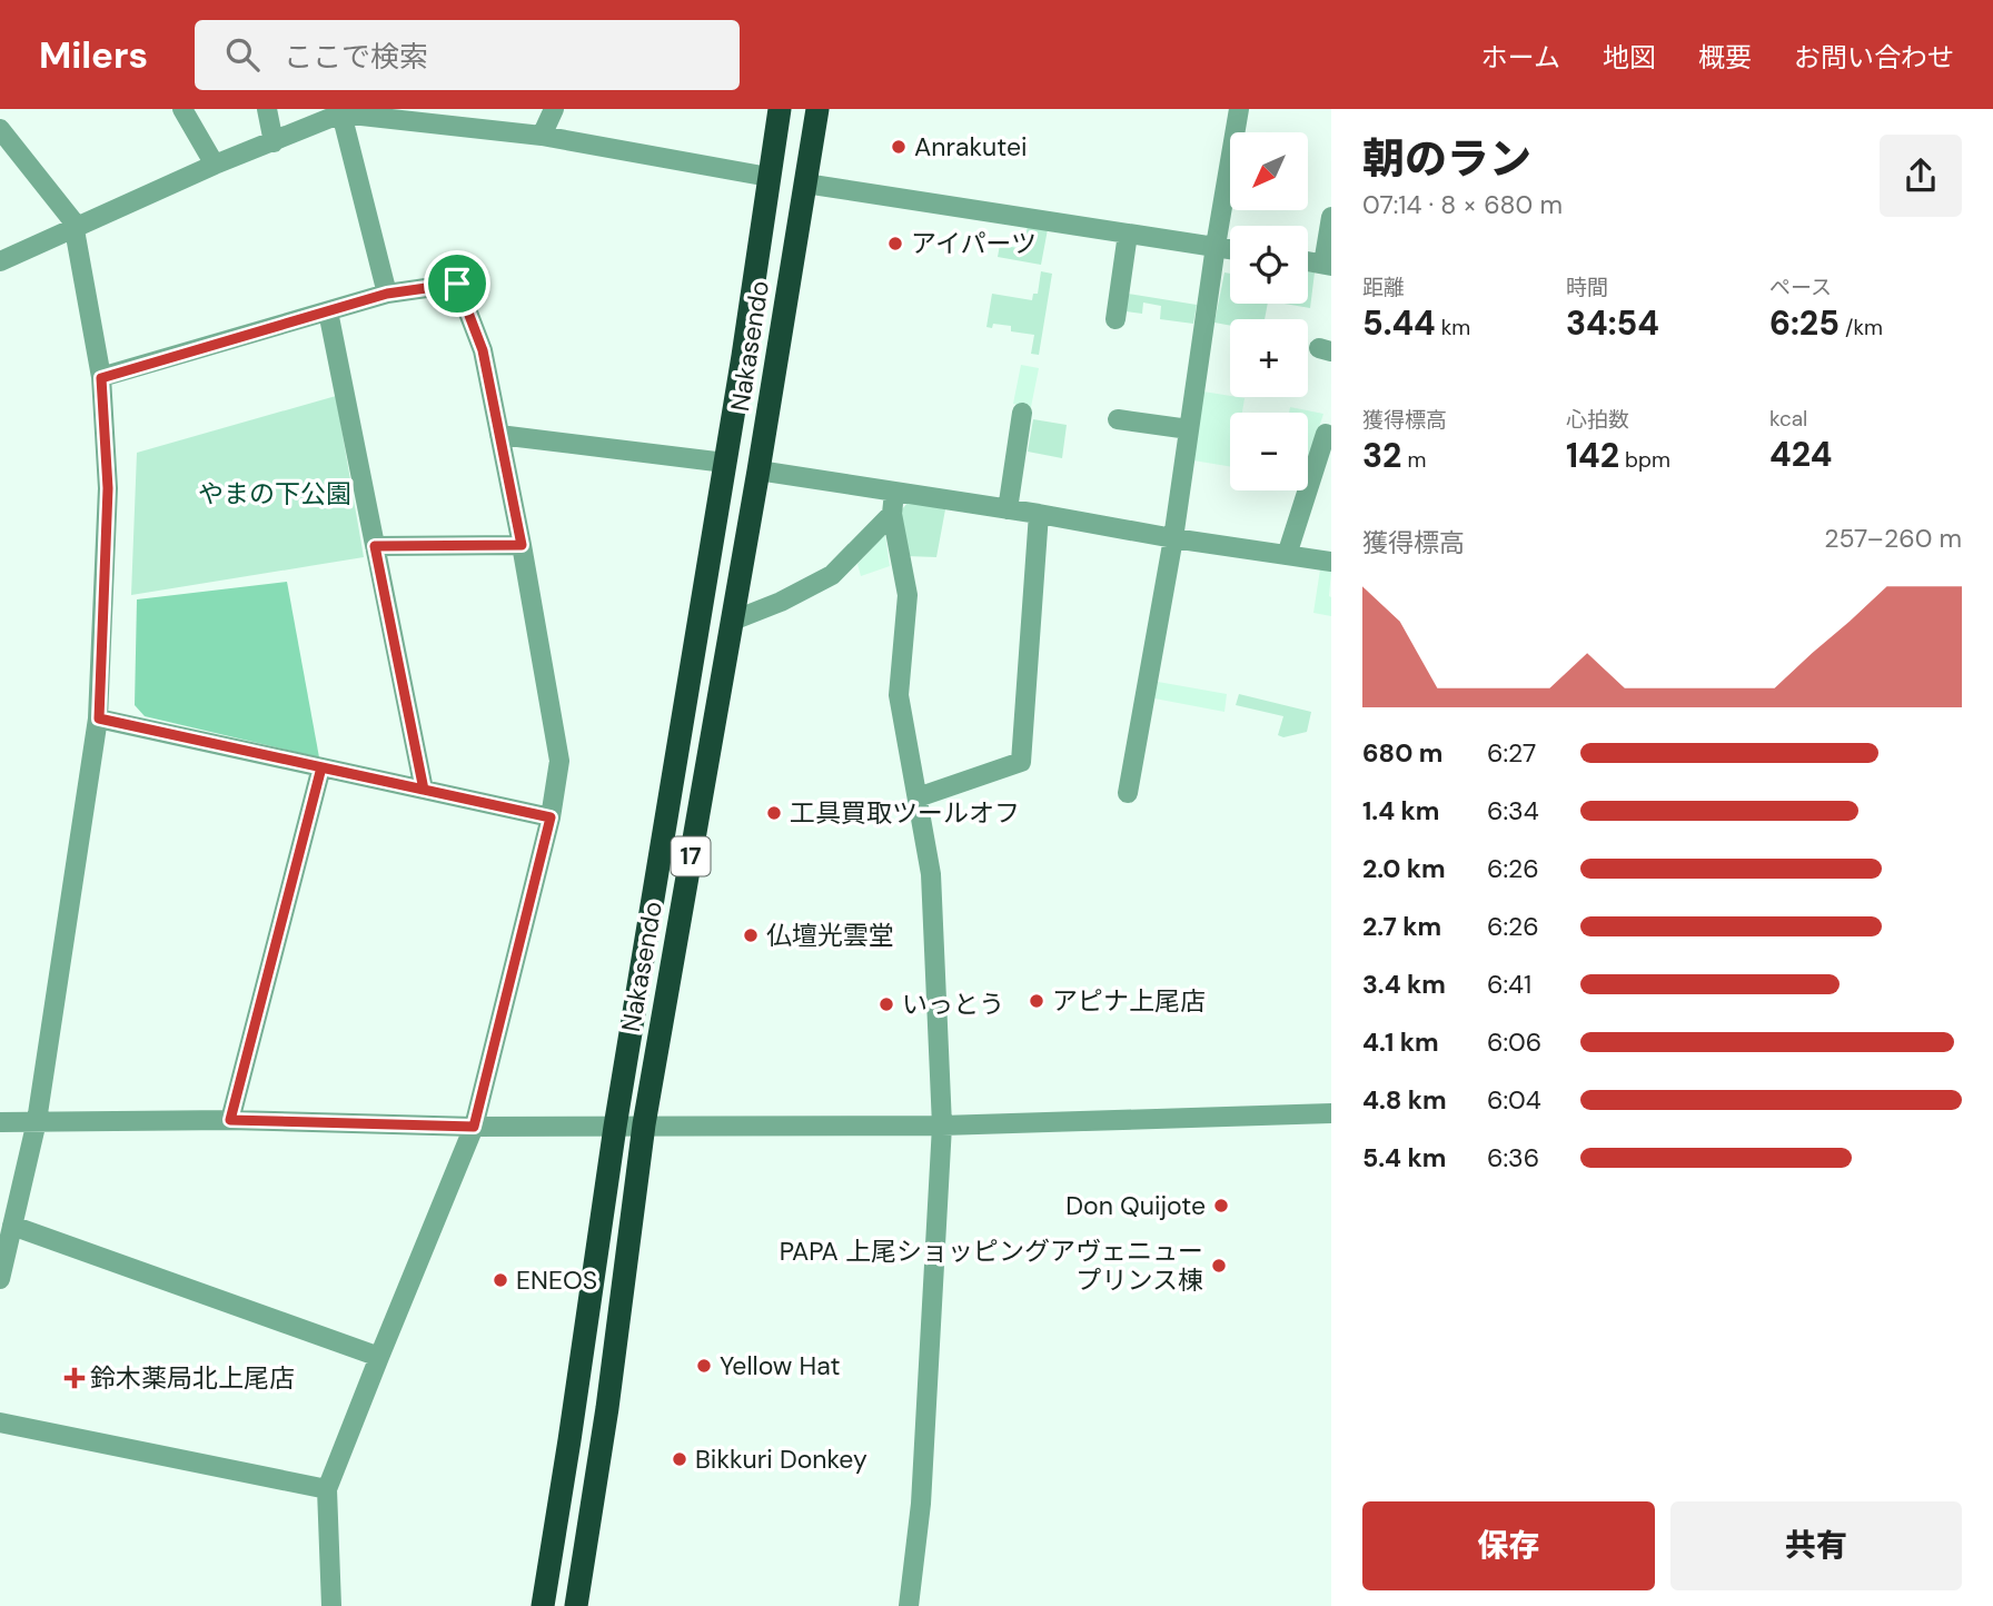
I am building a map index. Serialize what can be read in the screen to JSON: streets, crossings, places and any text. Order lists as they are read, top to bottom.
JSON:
{
  "streets": {
    "highway": ["Nakasendo", "17"]
  },
  "parks": ["やまの下公園"],
  "places": {
    "other": [
      "Anrakutei",
      "アイパーツ",
      "工具買取ツールオフ",
      "仏壇光雲堂",
      "アピナ上尾店",
      "いっとう",
      "Don Quijote",
      "PAPA 上尾ショッピングアヴェニュー プリンス棟",
      "ENEOS",
      "Yellow Hat",
      "Bikkuri Donkey"
    ],
    "health": ["鈴木薬局北上尾店"]
  },
  "north": "bottom left",
  "page": {
    "header": "Milers",
    "search": "ここで検索",
    "nav": [
      "ホーム",
      "地図",
      "概要",
      "お問い合わせ"
    ],
    "heading": ["朝のラン", "07:14 · 8 × 680 m"],
    "map_buttons": ["+", "−"],
    "stats": [
      ["距離", "5.44 km"],
      ["時間", "34:54"],
      ["ペース", "6:25 /km"],
      ["獲得標高", "32 m"],
      ["心拍数", "142 bpm"],
      ["kcal", "424"]
    ],
    "chart": ["獲得標高", "257–260 m"],
    "list": [
      {
        "name": "680 m",
        "note": "6:27"
      },
      {
        "name": "1.4 km",
        "note": "6:34"
      },
      {
        "name": "2.0 km",
        "note": "6:26"
      },
      {
        "name": "2.7 km",
        "note": "6:26"
      },
      {
        "name": "3.4 km",
        "note": "6:41"
      },
      {
        "name": "4.1 km",
        "note": "6:06"
      },
      {
        "name": "4.8 km",
        "note": "6:04"
      },
      {
        "name": "5.4 km",
        "note": "6:36"
      }
    ],
    "buttons": ["保存", "共有"]
  }
}
